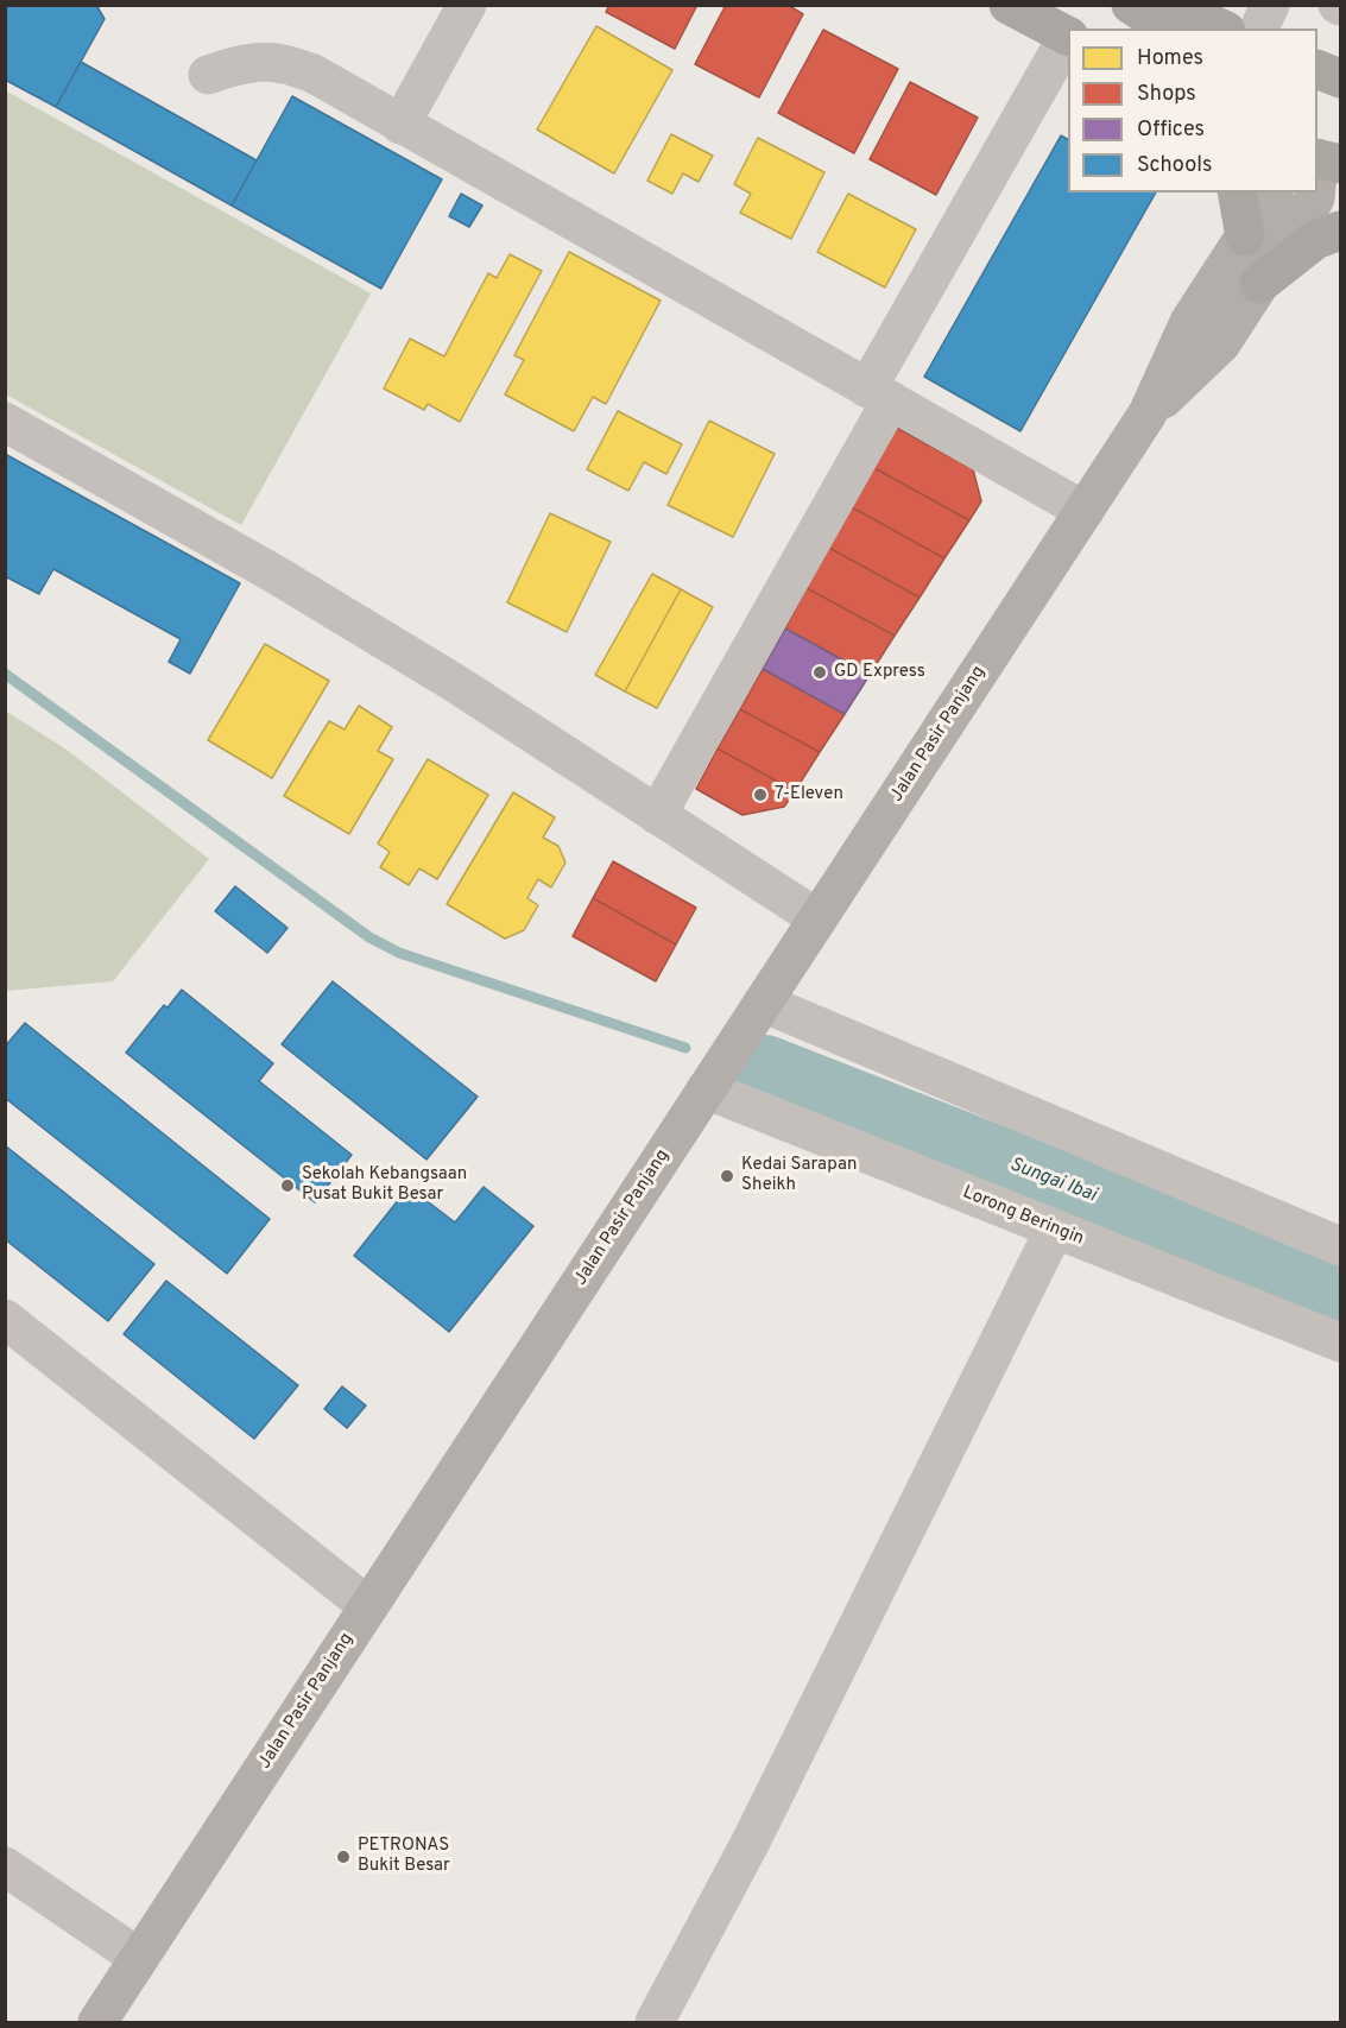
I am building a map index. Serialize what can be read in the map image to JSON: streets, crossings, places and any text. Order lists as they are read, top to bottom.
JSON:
{
  "streets": {
    "main road": ["Jalan Pasir Panjang"],
    "street": ["Lorong Beringin"]
  },
  "crossings": [
    ["Jalan Pasir Panjang", "Lorong Beringin"]
  ],
  "water": ["Sungai Ibai"],
  "places": [
    "GD Express",
    "7-Eleven",
    "Kedai Sarapan Sheikh",
    "Sekolah Kebangsaan Pusat Bukit Besar",
    "PETRONAS Bukit Besar"
  ],
  "legend": [
    "Homes",
    "Shops",
    "Offices",
    "Schools"
  ]
}
